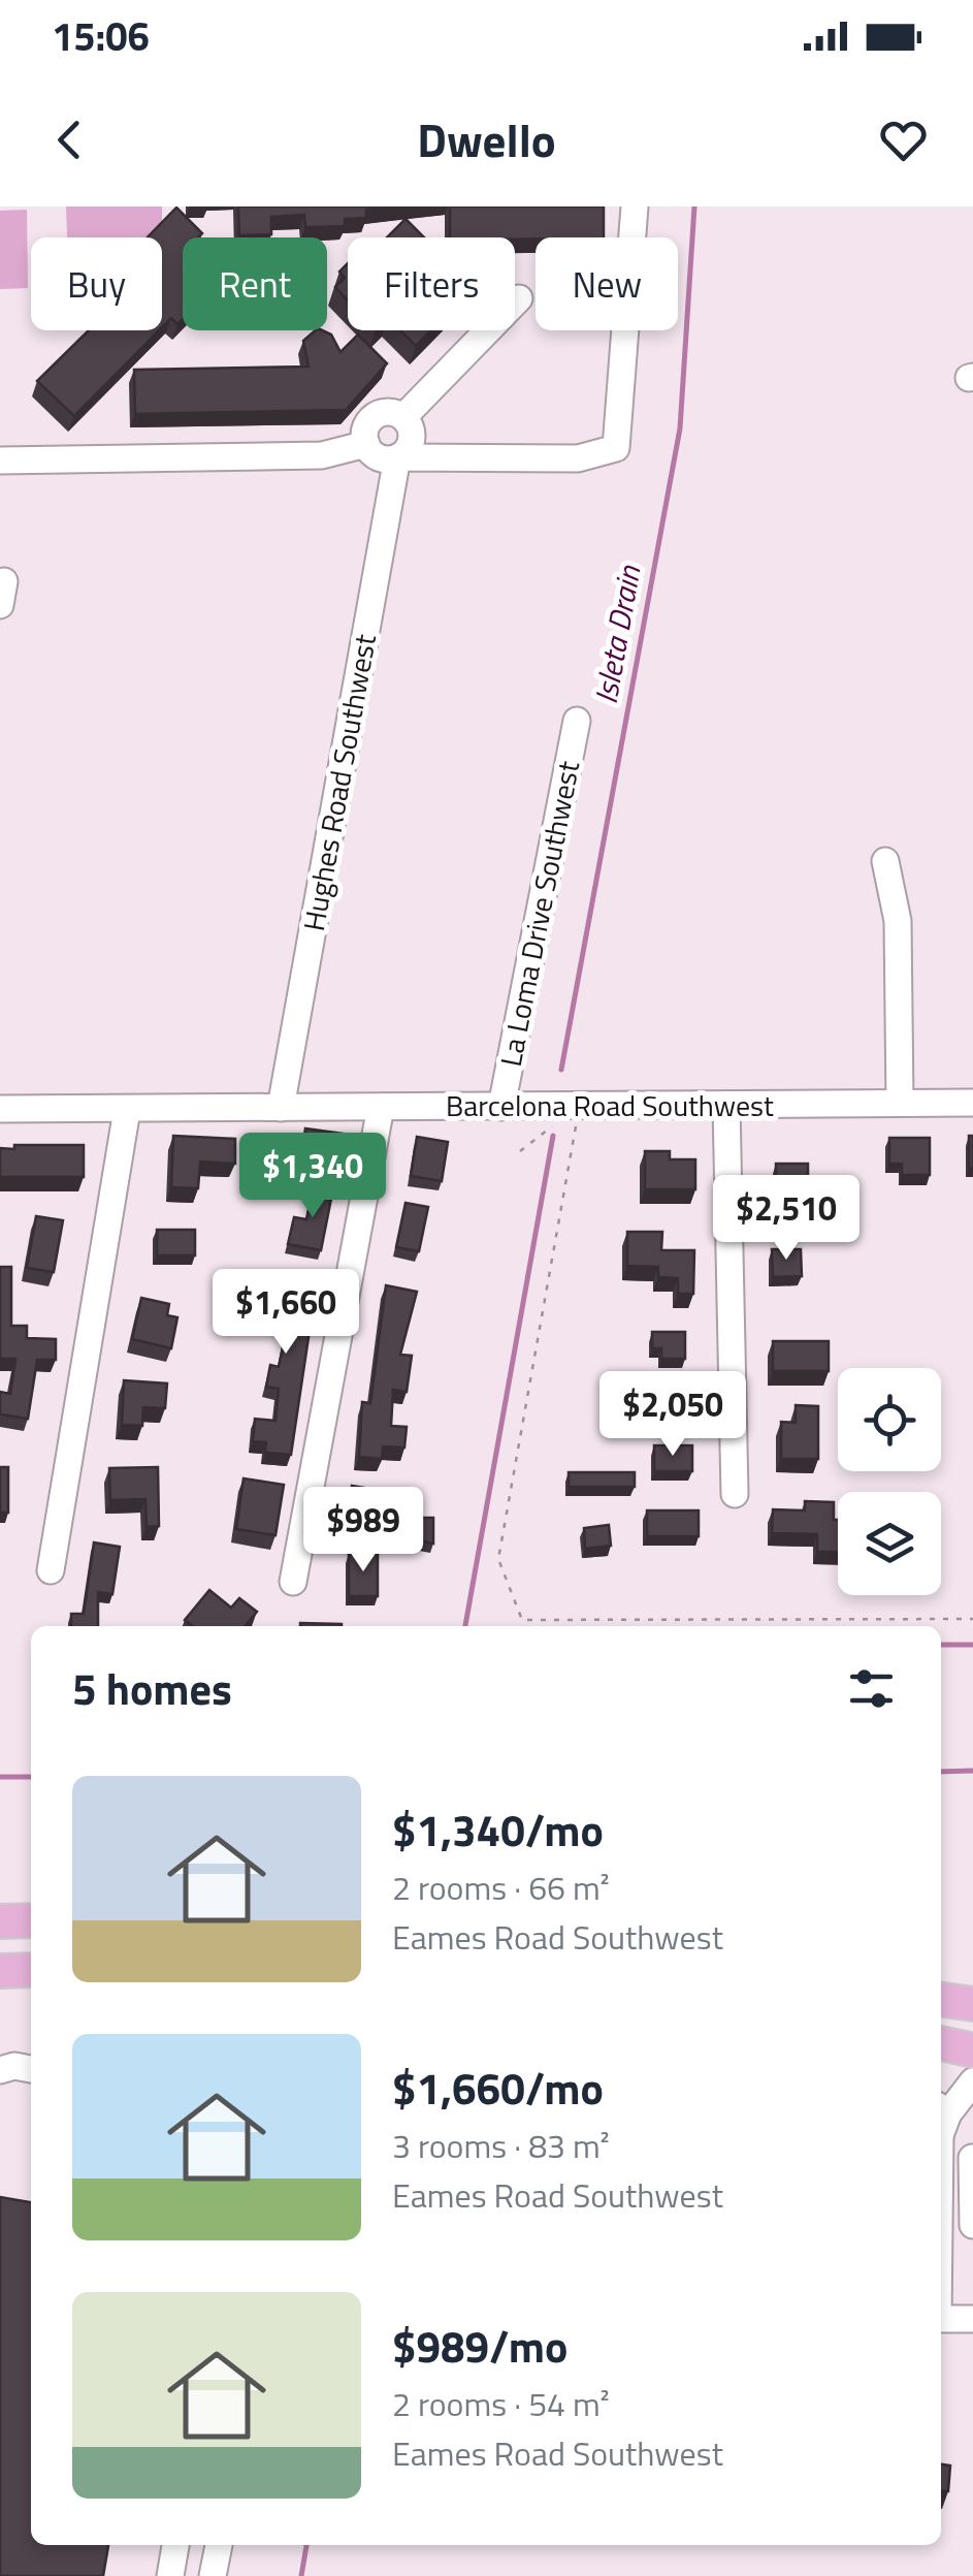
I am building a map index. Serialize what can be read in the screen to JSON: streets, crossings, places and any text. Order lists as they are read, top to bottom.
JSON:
{
  "streets": {
    "street": ["Hughes Road Southwest", "La Loma Drive Southwest", "Barcelona Road Southwest"]
  },
  "crossings": [
    ["Hughes Road Southwest", "Barcelona Road Southwest"],
    ["La Loma Drive Southwest", "Barcelona Road Southwest"]
  ],
  "water": ["Isleta Drain"],
  "page": {
    "status": "15:06",
    "header": "Dwello",
    "chip": [
      "Buy",
      "Rent",
      "Filters",
      "New"
    ],
    "price": [
      "$1,340",
      "$2,510",
      "$1,660",
      "$2,050",
      "$989"
    ],
    "heading": "5 homes",
    "list": [
      {
        "name": "$1,340/mo",
        "note": "2 rooms · 66 m² · Eames Road Southwest"
      },
      {
        "name": "$1,660/mo",
        "note": "3 rooms · 83 m² · Eames Road Southwest"
      },
      {
        "name": "$989/mo",
        "note": "2 rooms · 54 m² · Eames Road Southwest"
      }
    ]
  }
}
